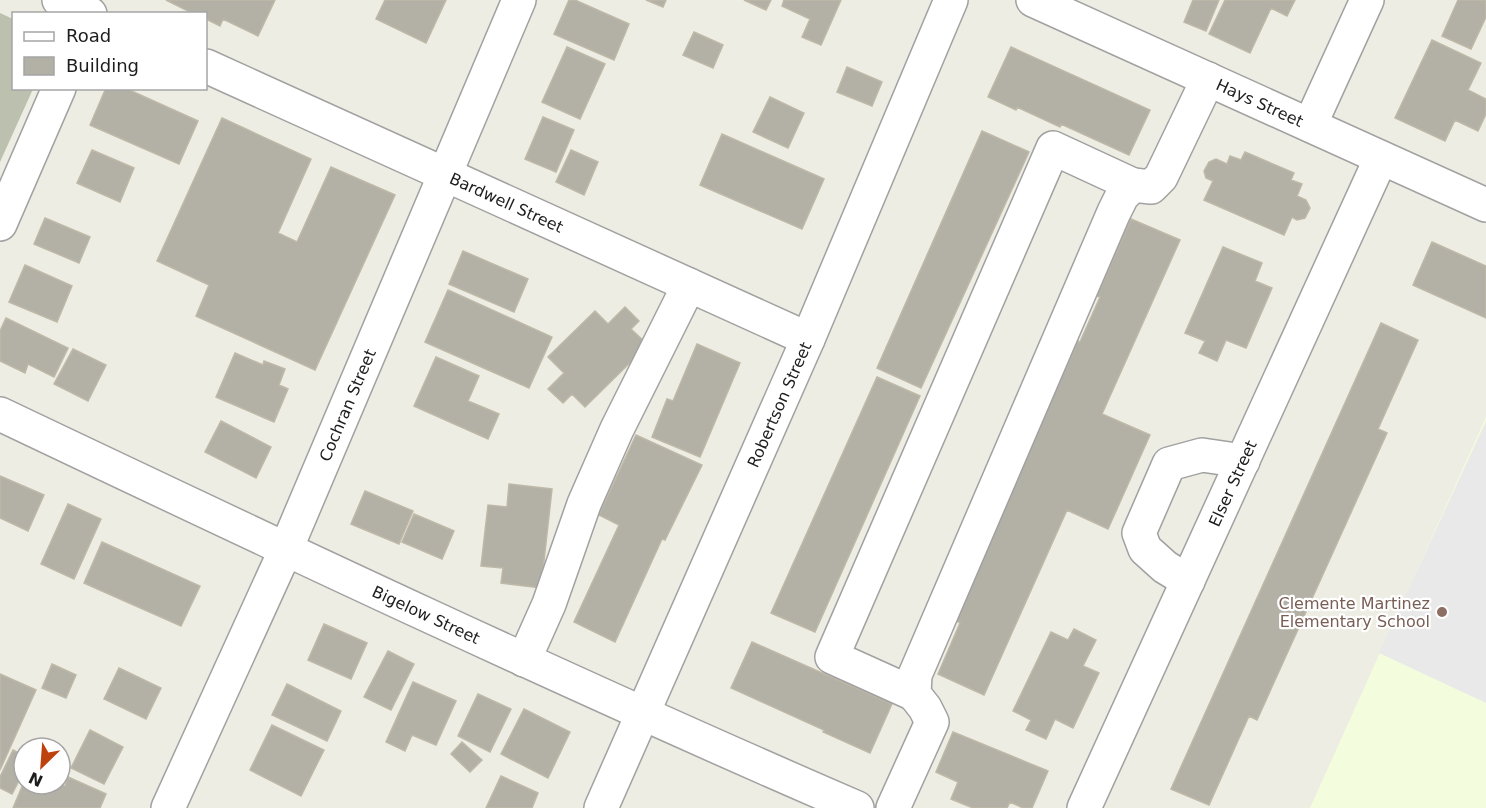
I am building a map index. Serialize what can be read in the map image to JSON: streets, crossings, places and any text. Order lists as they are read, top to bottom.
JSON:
{
  "streets": {
    "street": [
      "Hays Street",
      "Bardwell Street",
      "Cochran Street",
      "Robertson Street",
      "Elser Street",
      "Bigelow Street"
    ]
  },
  "crossings": [
    ["Hays Street", "Elser Street"],
    ["Bardwell Street", "Cochran Street"],
    ["Bardwell Street", "Robertson Street"],
    ["Cochran Street", "Bigelow Street"],
    ["Robertson Street", "Bigelow Street"]
  ],
  "places": ["Clemente Martinez Elementary School"],
  "legend": ["Road", "Building"],
  "north": "bottom left"
}
